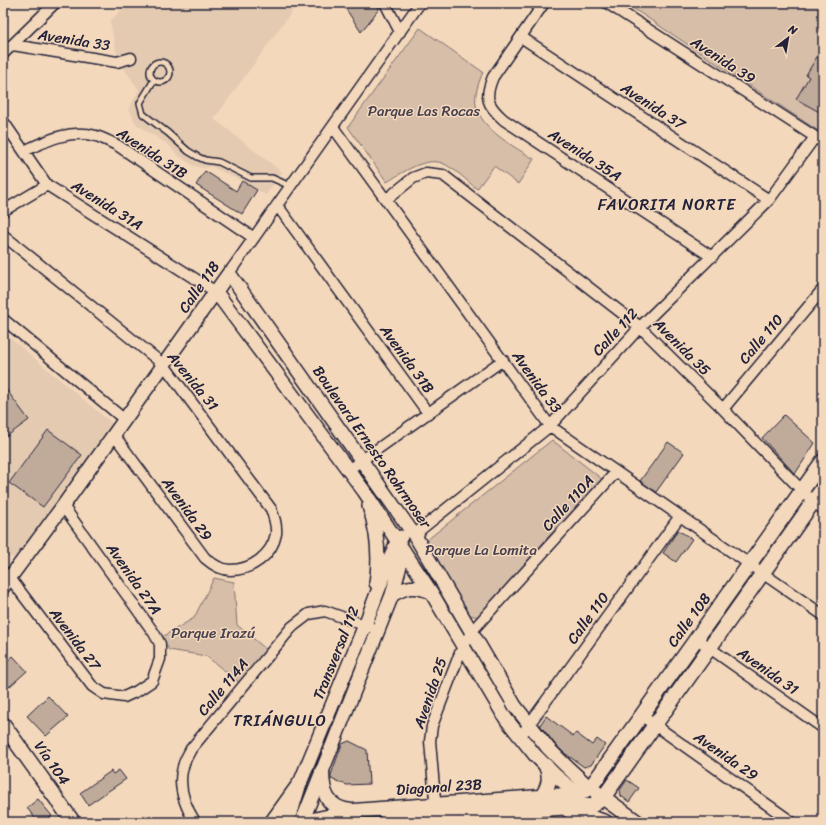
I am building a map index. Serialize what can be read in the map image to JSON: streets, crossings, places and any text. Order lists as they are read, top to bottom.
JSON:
{
  "streets": {
    "main road": [
      "Boulevard Ernesto Rohrmoser",
      "Calle 108",
      "Vía 104",
      "Diagonal 23B"
    ],
    "street": [
      "Avenida 33",
      "Avenida 39",
      "Avenida 37",
      "Avenida 31B",
      "Avenida 35A",
      "Avenida 31A",
      "Calle 118",
      "Calle 112",
      "Calle 110",
      "Avenida 35",
      "Avenida 31",
      "Calle 110A",
      "Avenida 29",
      "Avenida 27A",
      "Avenida 27",
      "Transversal 112",
      "Calle 114A",
      "Avenida 25"
    ]
  },
  "crossings": [
    ["Avenida 33", "Calle 118"],
    ["Avenida 33", "Calle 112"],
    ["Avenida 33", "Calle 110"],
    ["Avenida 33", "Avenida 35"],
    ["Avenida 33", "Calle 110A"],
    ["Avenida 33", "Calle 108"],
    ["Avenida 39", "Calle 112"],
    ["Avenida 37", "Avenida 35A"],
    ["Avenida 37", "Calle 112"],
    ["Avenida 31B", "Avenida 31A"],
    ["Avenida 31B", "Calle 118"],
    ["Avenida 35A", "Calle 112"],
    ["Avenida 31A", "Calle 118"],
    ["Avenida 31A", "Boulevard Ernesto Rohrmoser"],
    ["Calle 118", "Avenida 31"],
    ["Calle 118", "Boulevard Ernesto Rohrmoser"],
    ["Calle 118", "Avenida 29"],
    ["Calle 118", "Avenida 27A"],
    ["Calle 118", "Avenida 27"],
    ["Calle 112", "Avenida 35"],
    ["Calle 112", "Boulevard Ernesto Rohrmoser"],
    ["Calle 112", "Transversal 112"],
    ["Calle 110", "Avenida 35"],
    ["Calle 110", "Boulevard Ernesto Rohrmoser"],
    ["Avenida 35", "Calle 108"],
    ["Avenida 31", "Avenida 29"],
    ["Avenida 31", "Calle 108"],
    ["Boulevard Ernesto Rohrmoser", "Calle 110A"],
    ["Boulevard Ernesto Rohrmoser", "Calle 108"],
    ["Boulevard Ernesto Rohrmoser", "Transversal 112"],
    ["Boulevard Ernesto Rohrmoser", "Avenida 25"],
    ["Boulevard Ernesto Rohrmoser", "Diagonal 23B"],
    ["Calle 110A", "Avenida 25"],
    ["Avenida 29", "Calle 108"],
    ["Avenida 27A", "Avenida 27"],
    ["Calle 108", "Diagonal 23B"],
    ["Transversal 112", "Calle 114A"],
    ["Transversal 112", "Diagonal 23B"],
    ["Avenida 25", "Diagonal 23B"]
  ],
  "districts": ["FAVORITA NORTE", "TRIÁNGULO"],
  "parks": ["Parque Las Rocas", "Parque La Lomita", "Parque Irazú"],
  "north": "top right"
}
